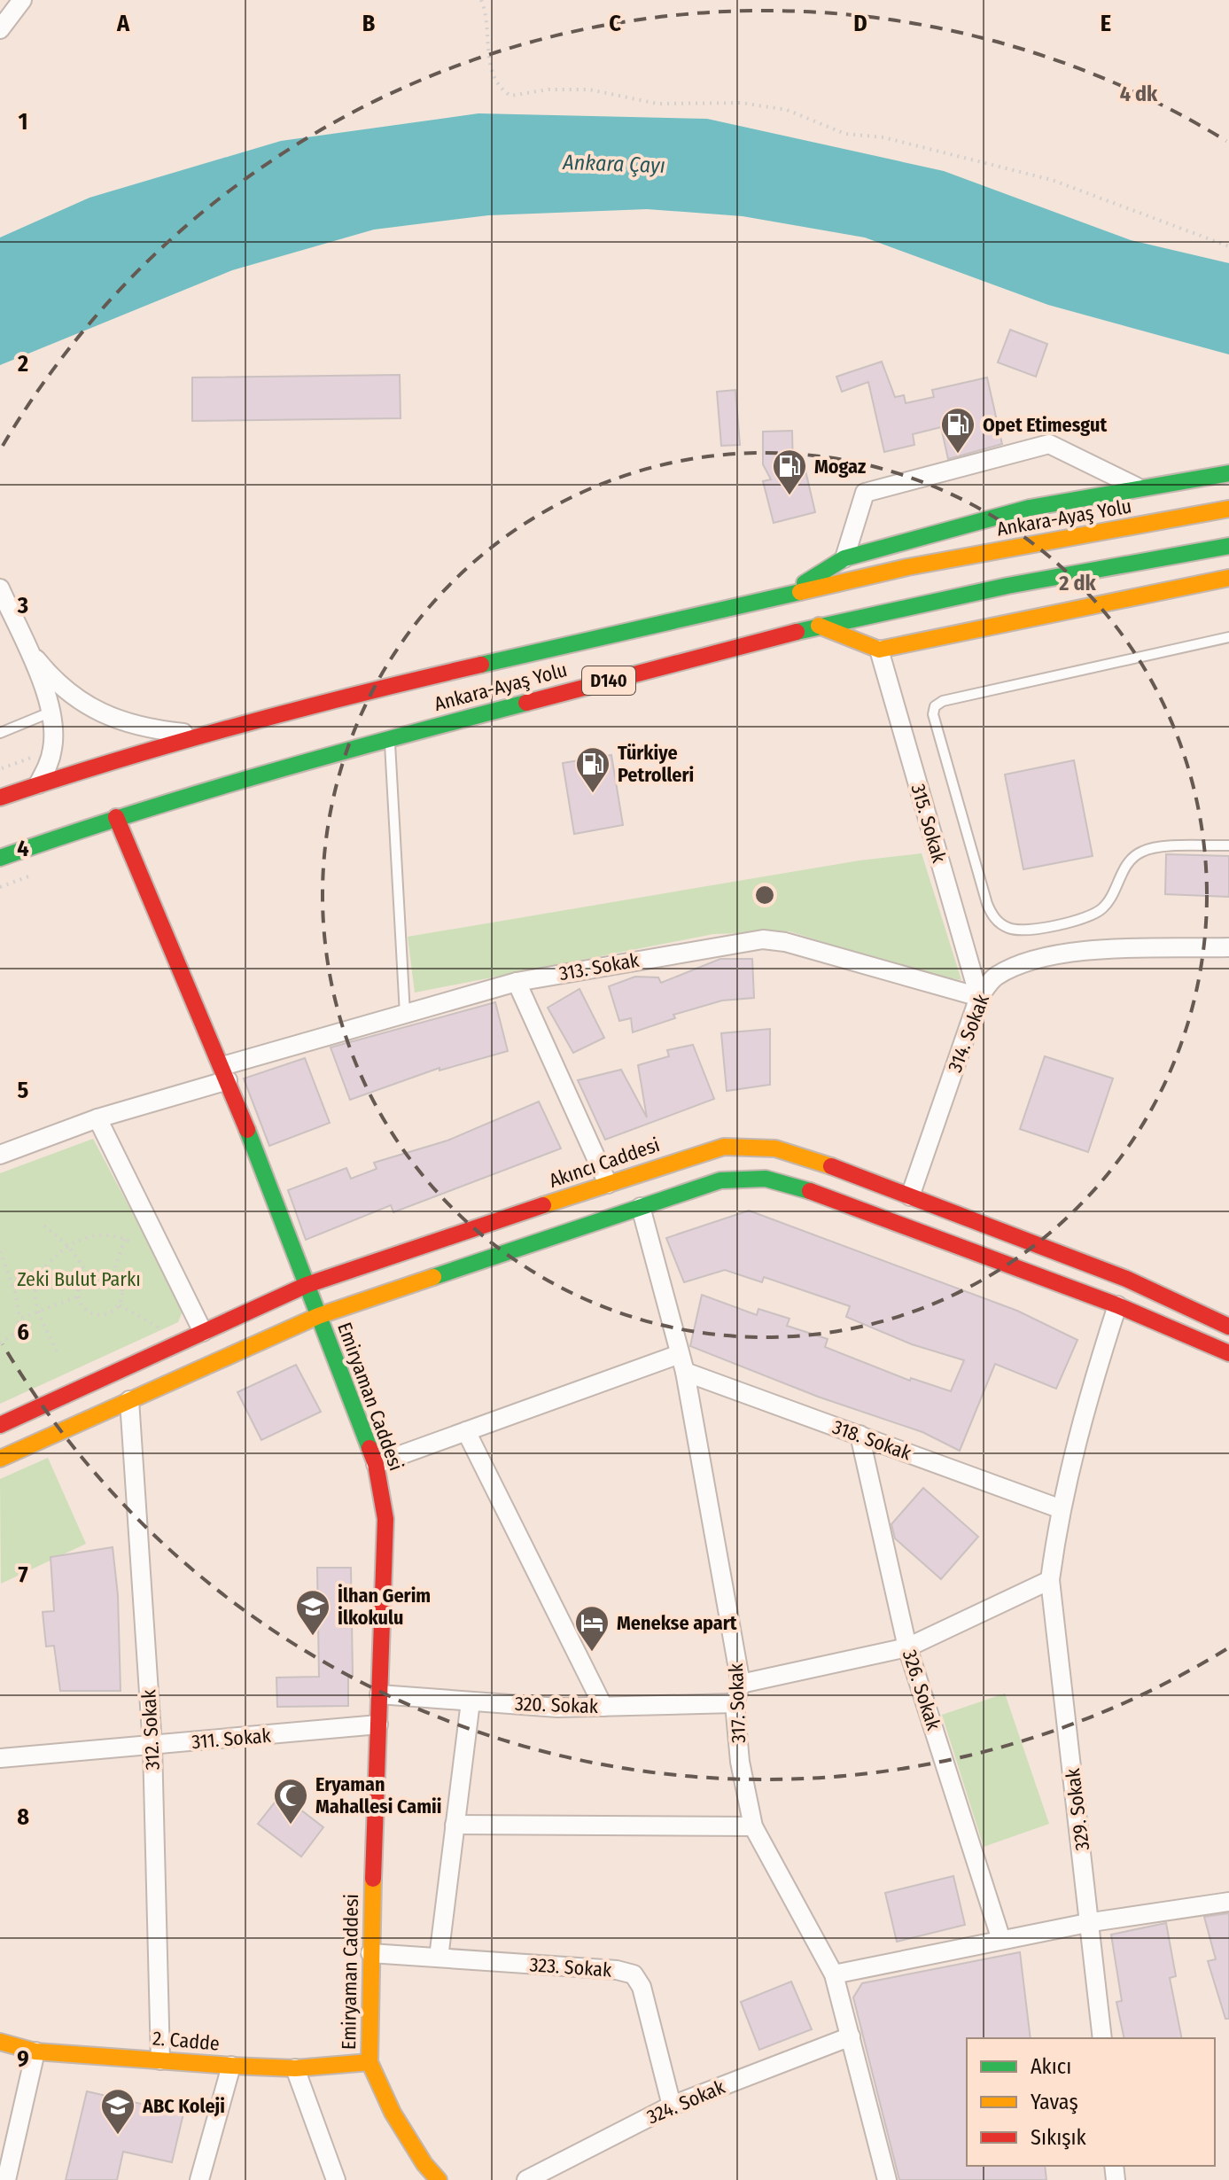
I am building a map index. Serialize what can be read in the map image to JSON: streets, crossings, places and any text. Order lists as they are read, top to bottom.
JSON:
{
  "streets": {
    "main road": [
      "Ankara-Ayaş Yolu",
      "D140",
      "Akıncı Caddesi",
      "Emiryaman Caddesi",
      "2. Cadde"
    ],
    "street": [
      "315. Sokak",
      "313. Sokak",
      "314. Sokak",
      "318. Sokak",
      "326. Sokak",
      "317. Sokak",
      "320. Sokak",
      "312. Sokak",
      "311. Sokak",
      "329. Sokak",
      "323. Sokak",
      "324. Sokak"
    ]
  },
  "crossings": [
    ["Ankara-Ayaş Yolu", "Emiryaman Caddesi"],
    ["315. Sokak", "313. Sokak"],
    ["315. Sokak", "314. Sokak"],
    ["313. Sokak", "314. Sokak"],
    ["313. Sokak", "Emiryaman Caddesi"],
    ["314. Sokak", "Akıncı Caddesi"],
    ["Akıncı Caddesi", "Emiryaman Caddesi"],
    ["Emiryaman Caddesi", "320. Sokak"],
    ["Emiryaman Caddesi", "311. Sokak"],
    ["Emiryaman Caddesi", "323. Sokak"],
    ["Emiryaman Caddesi", "2. Cadde"],
    ["318. Sokak", "326. Sokak"],
    ["318. Sokak", "317. Sokak"],
    ["318. Sokak", "329. Sokak"],
    ["317. Sokak", "320. Sokak"],
    ["317. Sokak", "324. Sokak"],
    ["312. Sokak", "311. Sokak"],
    ["312. Sokak", "2. Cadde"],
    ["323. Sokak", "324. Sokak"]
  ],
  "water": ["Ankara Çayı"],
  "parks": ["Zeki Bulut Parkı"],
  "places": {
    "fuel station": ["Opet Etimesgut", "Mogaz", "Türkiye Petrolleri"],
    "school or university": ["İlhan Gerim İlkokulu", "ABC Koleji"],
    "hotel": ["Menekse apart"],
    "mosque": ["Eryaman Mahallesi Camii"]
  },
  "legend": ["Akıcı", "Yavaş", "Sıkışık"],
  "grid": {
    "columns": [
      "A",
      "B",
      "C",
      "D",
      "E"
    ],
    "rows": [
      "1",
      "2",
      "3",
      "4",
      "5",
      "6",
      "7",
      "8",
      "9"
    ]
  },
  "rings": ["4 dk", "2 dk"]
}
